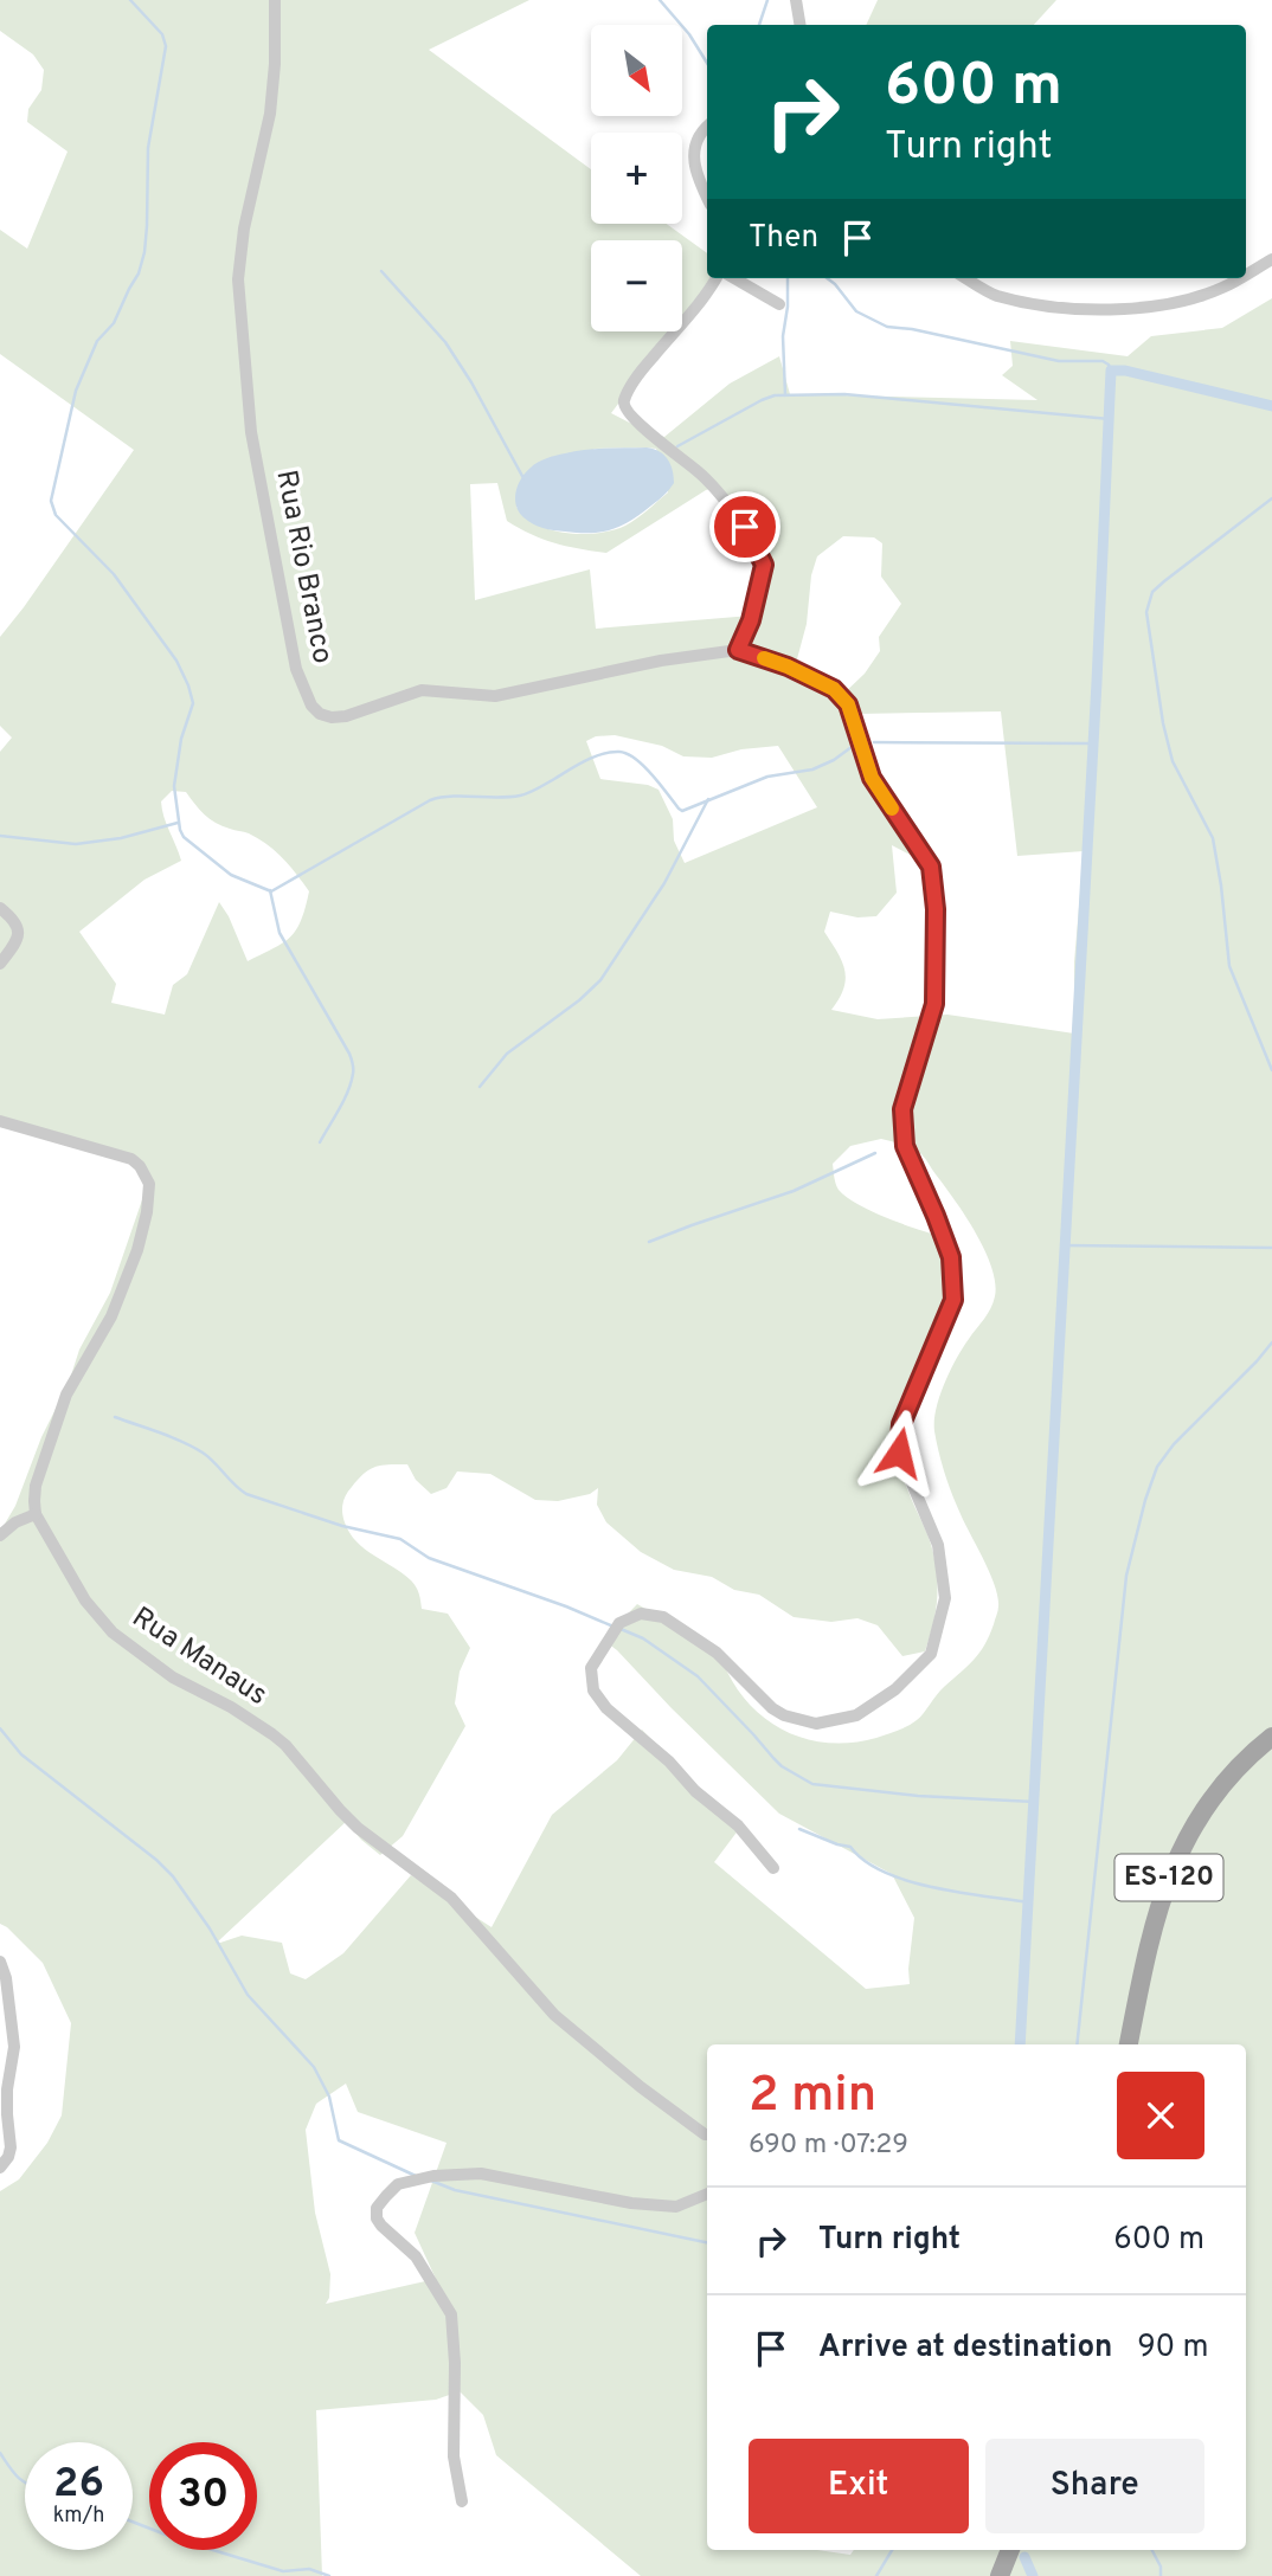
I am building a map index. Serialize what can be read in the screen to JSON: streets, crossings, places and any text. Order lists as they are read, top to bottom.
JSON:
{
  "streets": {
    "main road": ["ES-120"],
    "street": ["Rua Rio Branco", "Rua Manaus"]
  },
  "north": "bottom right",
  "page": {
    "map_buttons": ["+", "−"],
    "turn": ["600 m", "Turn right"],
    "then": "Then",
    "heading": ["2 min", "690 m · 07:29"],
    "list": [
      {
        "name": "Turn right",
        "value": "600 m"
      },
      {
        "name": "Arrive at destination",
        "value": "90 m"
      }
    ],
    "buttons": ["Exit", "Share"],
    "speed": "26 km/h",
    "limit": "30"
  }
}
